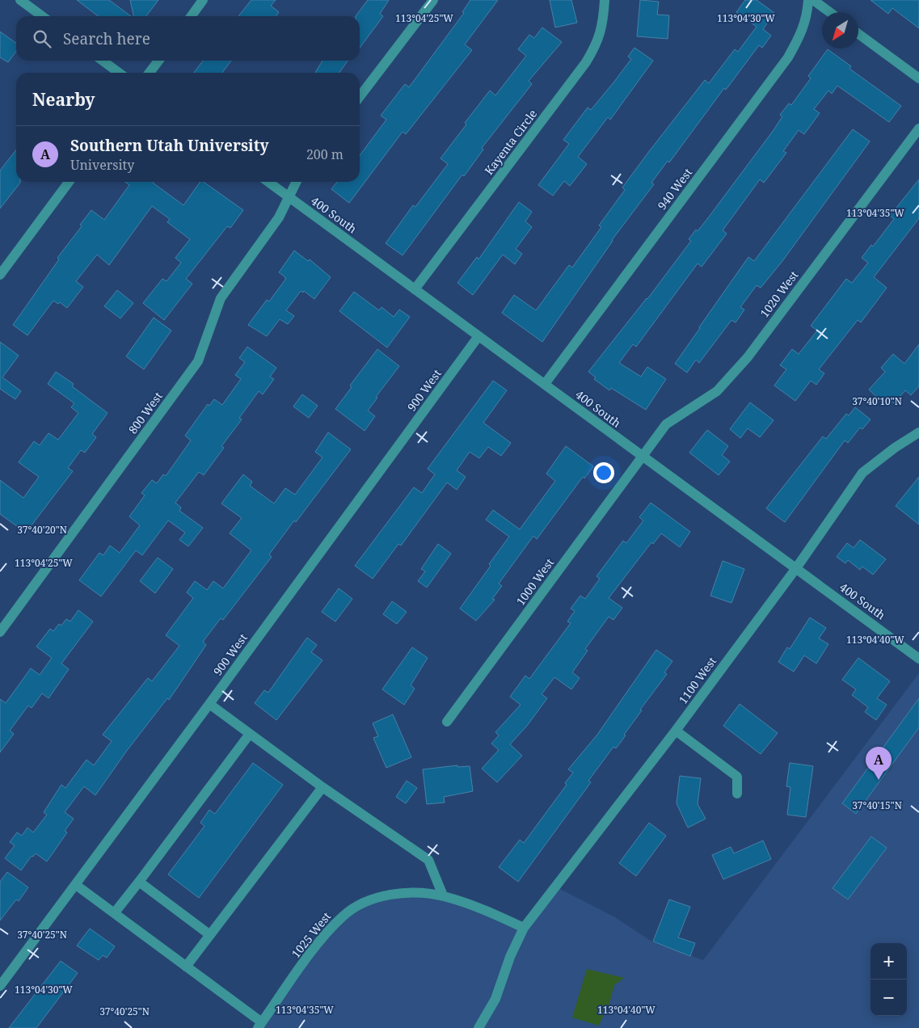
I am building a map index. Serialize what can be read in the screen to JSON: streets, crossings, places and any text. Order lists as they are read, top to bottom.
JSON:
{
  "streets": {
    "street": [
      "Kayenta Circle",
      "940 West",
      "400 South",
      "1020 West",
      "900 West",
      "800 West",
      "1000 West",
      "1100 West",
      "1025 West"
    ]
  },
  "crossings": [
    ["Kayenta Circle", "400 South"],
    ["940 West", "400 South"],
    ["400 South", "1020 West"],
    ["400 South", "900 West"],
    ["400 South", "800 West"],
    ["400 South", "1000 West"],
    ["400 South", "1100 West"],
    ["1020 West", "1000 West"],
    ["1100 West", "1025 West"]
  ],
  "north": "bottom left",
  "page": {
    "search": "Search here",
    "heading": "Nearby",
    "list": [
      {
        "mark": "A",
        "name": "Southern Utah University",
        "note": "University",
        "value": "200 m"
      }
    ],
    "pins": "A",
    "map_buttons": ["+", "−"]
  },
  "coordinates": [
    "113°04'25\"W",
    "113°04'30\"W",
    "113°04'35\"W",
    "37°40'10\"N",
    "37°40'20\"N",
    "113°04'40\"W",
    "37°40'15\"N",
    "37°40'25\"N"
  ]
}
